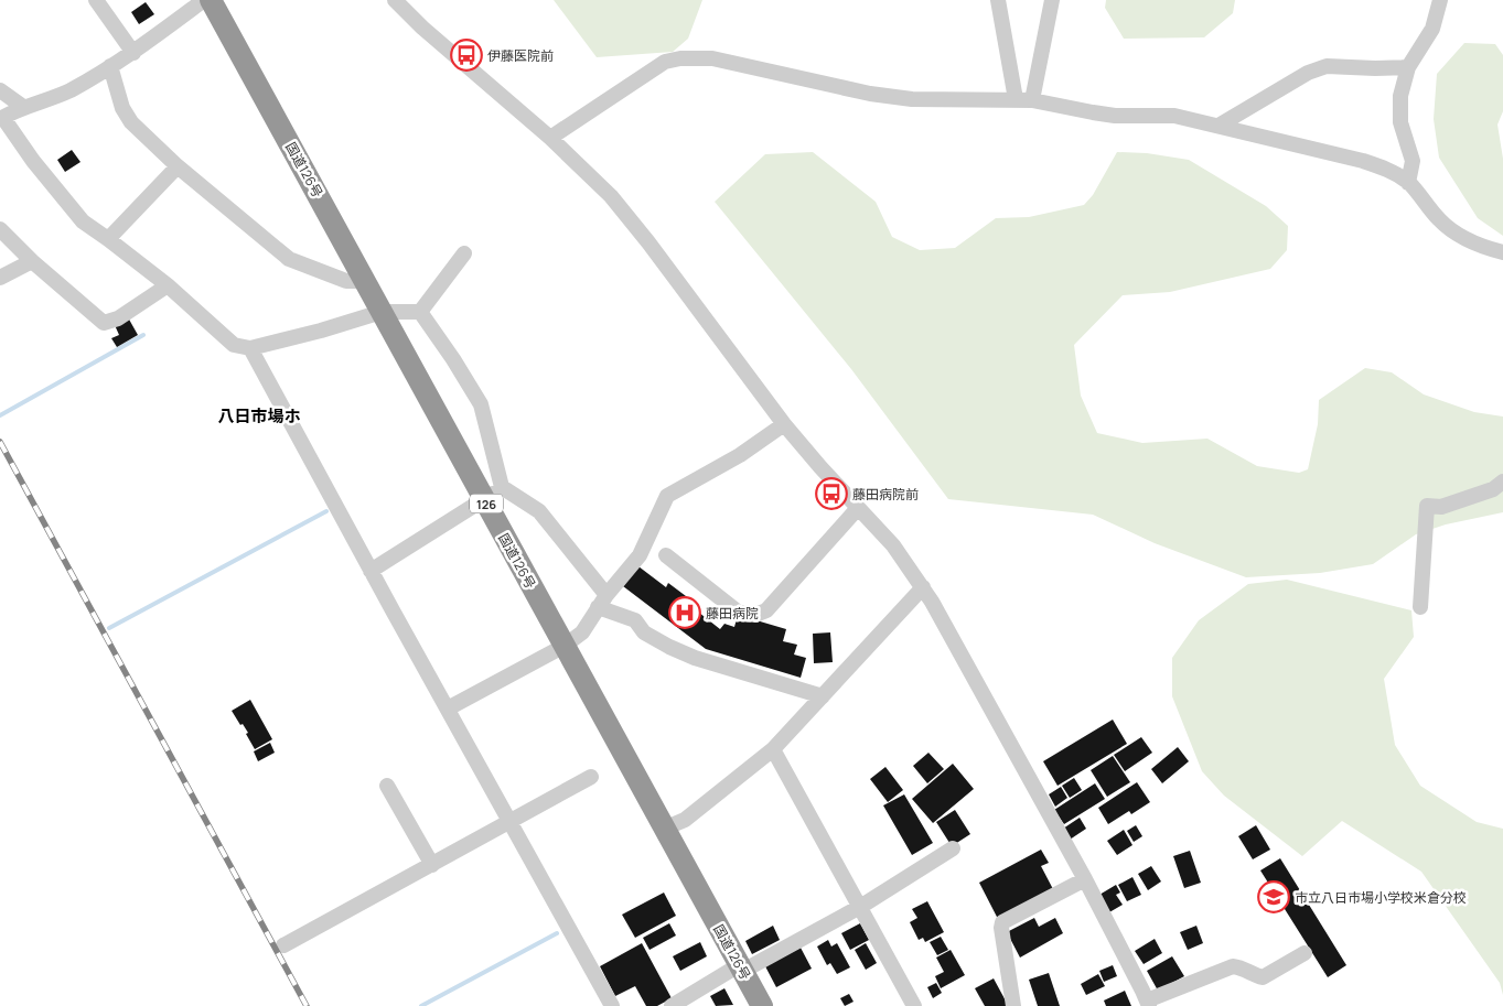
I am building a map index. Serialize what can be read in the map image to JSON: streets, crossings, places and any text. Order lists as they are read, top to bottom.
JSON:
{
  "streets": {
    "highway": ["国道126号", "126"]
  },
  "districts": ["八日市場ホ"],
  "places": {
    "bus stop": ["伊藤医院前", "藤田病院前"],
    "hospital": ["藤田病院"],
    "school or university": ["市立八日市場小学校米倉分校"]
  }
}
